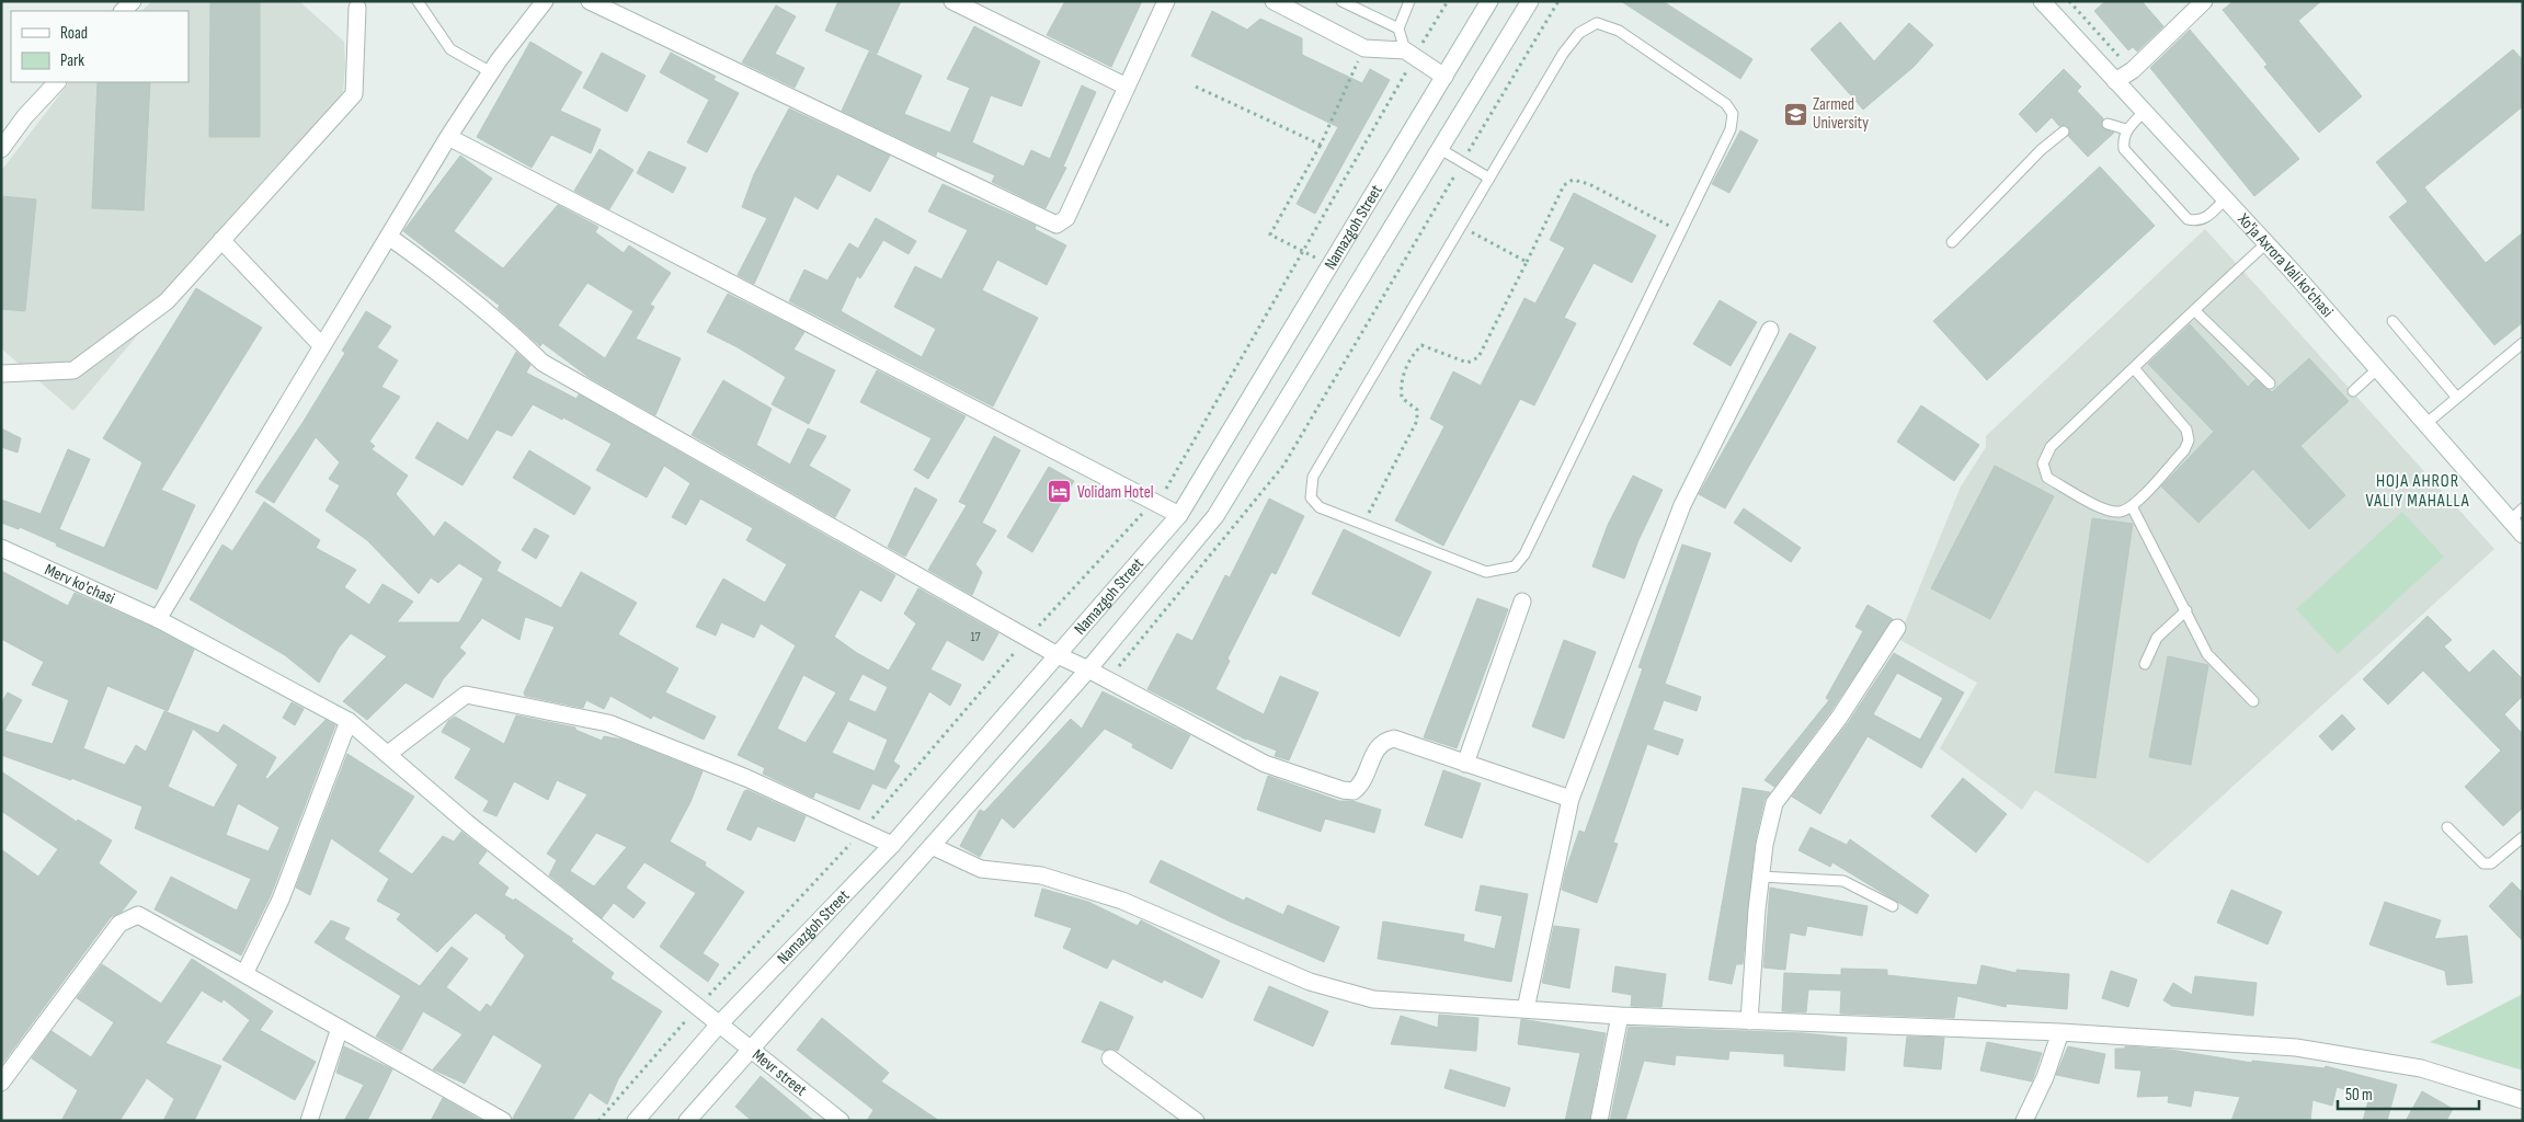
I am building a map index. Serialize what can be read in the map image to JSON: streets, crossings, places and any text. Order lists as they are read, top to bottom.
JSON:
{
  "streets": {
    "street": [
      "Namazgoh Street",
      "Xo'ja Axrora Vali ko'chasi",
      "Merv ko'chasi",
      "Mevr street"
    ]
  },
  "crossings": [
    ["Namazgoh Street", "Mevr street"],
    ["Merv ko'chasi", "Mevr street"]
  ],
  "districts": ["HOJA AHROR VALIY MAHALLA"],
  "places": {
    "school or university": ["Zarmed University"],
    "hotel": ["Volidam Hotel"]
  },
  "house_numbers": ["17"],
  "legend": ["Road", "Park"],
  "scale_bar": "50 m"
}
